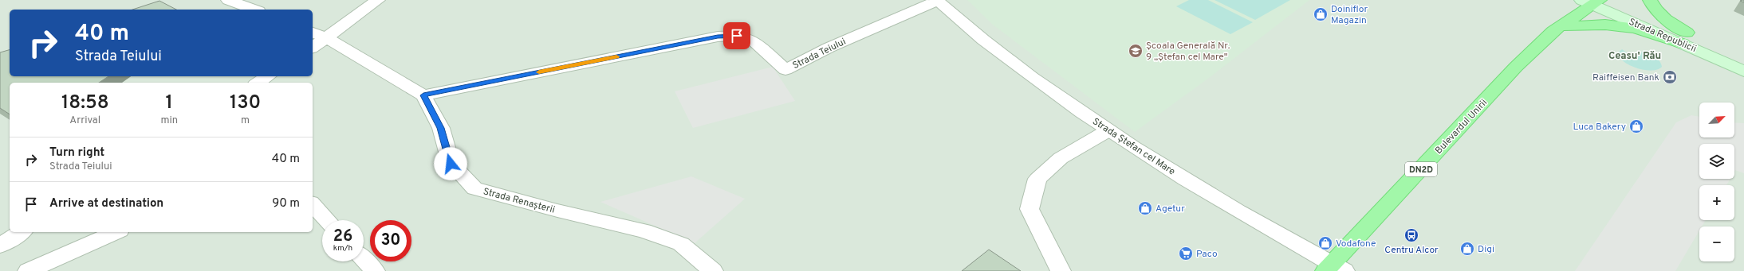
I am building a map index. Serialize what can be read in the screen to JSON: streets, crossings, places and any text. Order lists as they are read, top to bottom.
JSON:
{
  "streets": {
    "main road": ["Strada Republicii", "Bulevardul Unirii", "DN2D"],
    "street": ["Strada Teiului", "Strada Ștefan cel Mare", "Strada Renașterii"]
  },
  "crossings": [
    ["Strada Republicii", "Bulevardul Unirii"],
    ["Strada Teiului", "Strada Ștefan cel Mare"],
    ["Strada Teiului", "Strada Renașterii"],
    ["Bulevardul Unirii", "Strada Ștefan cel Mare"]
  ],
  "districts": ["Ceasu' Rău"],
  "places": {
    "shop": [
      "Doiniflor Magazin",
      "Luca Bakery",
      "Agetur",
      "Vodafone",
      "Digi"
    ],
    "school or university": ["Școala Generală Nr. 9 „Ștefan cel Mare\""],
    "bank": ["Raiffeisen Bank"],
    "bus stop": ["Centru Alcor"],
    "supermarket": ["Paco"]
  },
  "north": "top right",
  "page": {
    "turn": ["40 m", "Strada Teiului"],
    "eta": [
      "18:58",
      "Arrival",
      "1",
      "min",
      "130",
      "m"
    ],
    "map_buttons": ["+", "−"],
    "list": [
      {
        "name": "Turn right",
        "note": "Strada Teiului",
        "value": "40 m"
      },
      {
        "name": "Arrive at destination",
        "value": "90 m"
      }
    ],
    "speed": "26 km/h",
    "limit": "30"
  }
}
